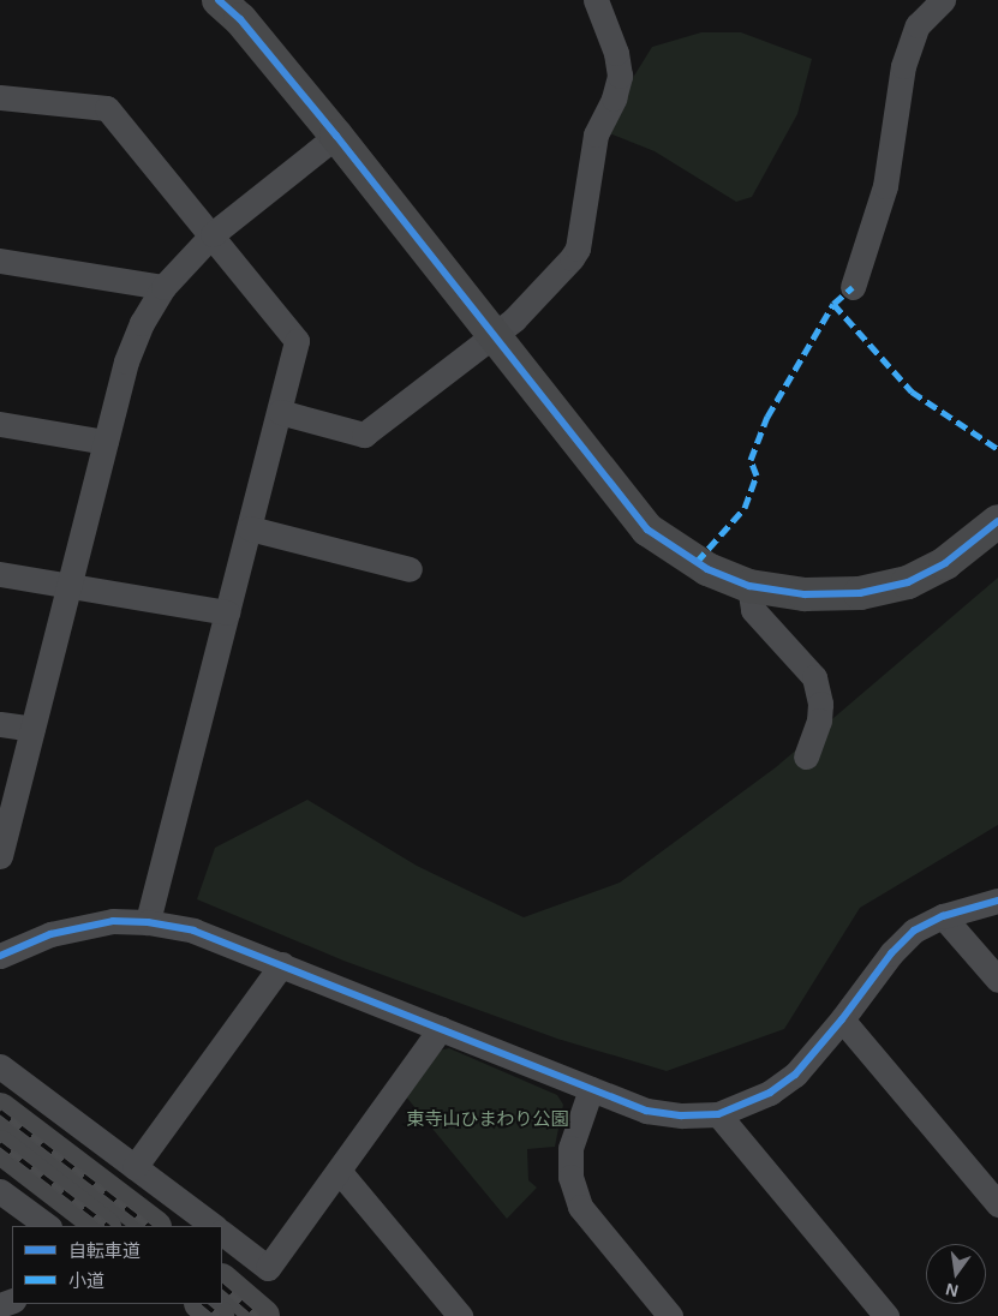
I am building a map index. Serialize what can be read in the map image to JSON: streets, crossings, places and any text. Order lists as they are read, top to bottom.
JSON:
{
  "parks": ["東寺山ひまわり公園"],
  "legend": ["自転車道", "小道"],
  "north": "bottom"
}
